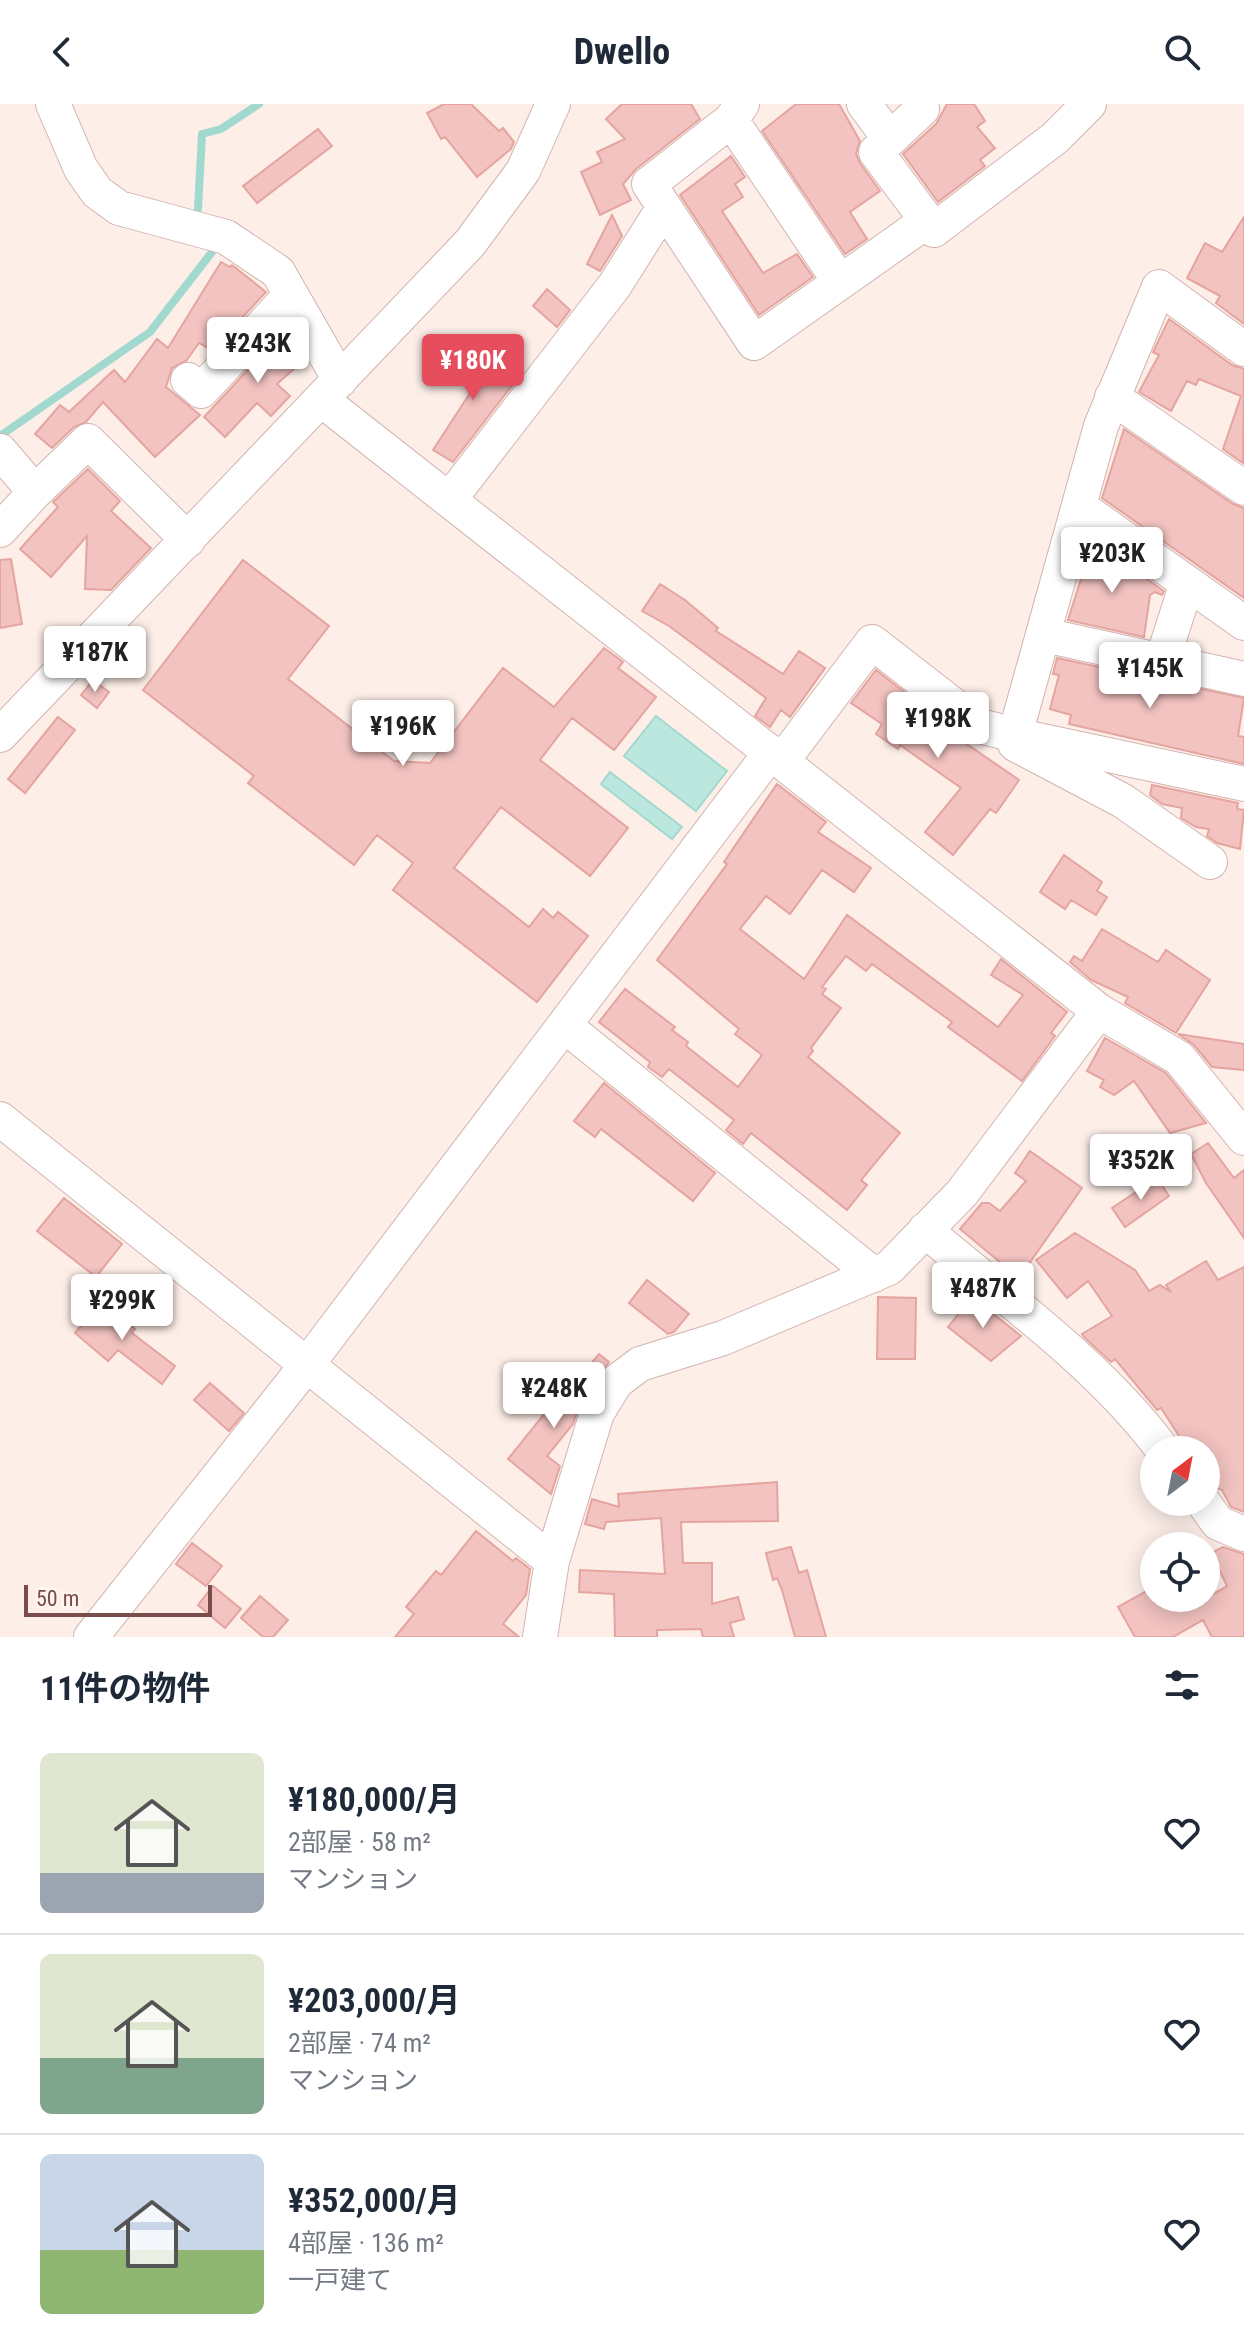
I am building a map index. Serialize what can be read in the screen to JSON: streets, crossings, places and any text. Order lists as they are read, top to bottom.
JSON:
{
  "scale_bar": "50 m",
  "north": "top right",
  "page": {
    "header": "Dwello",
    "price": [
      "¥243K",
      "¥180K",
      "¥203K",
      "¥187K",
      "¥145K",
      "¥198K",
      "¥196K",
      "¥352K",
      "¥487K",
      "¥299K",
      "¥248K"
    ],
    "scale": "50 m",
    "heading": "11件の物件",
    "list": [
      {
        "name": "¥180,000/月",
        "note": "2部屋 · 58 m² · マンション"
      },
      {
        "name": "¥203,000/月",
        "note": "2部屋 · 74 m² · マンション"
      },
      {
        "name": "¥352,000/月",
        "note": "4部屋 · 136 m² · 一戸建て"
      }
    ]
  }
}
